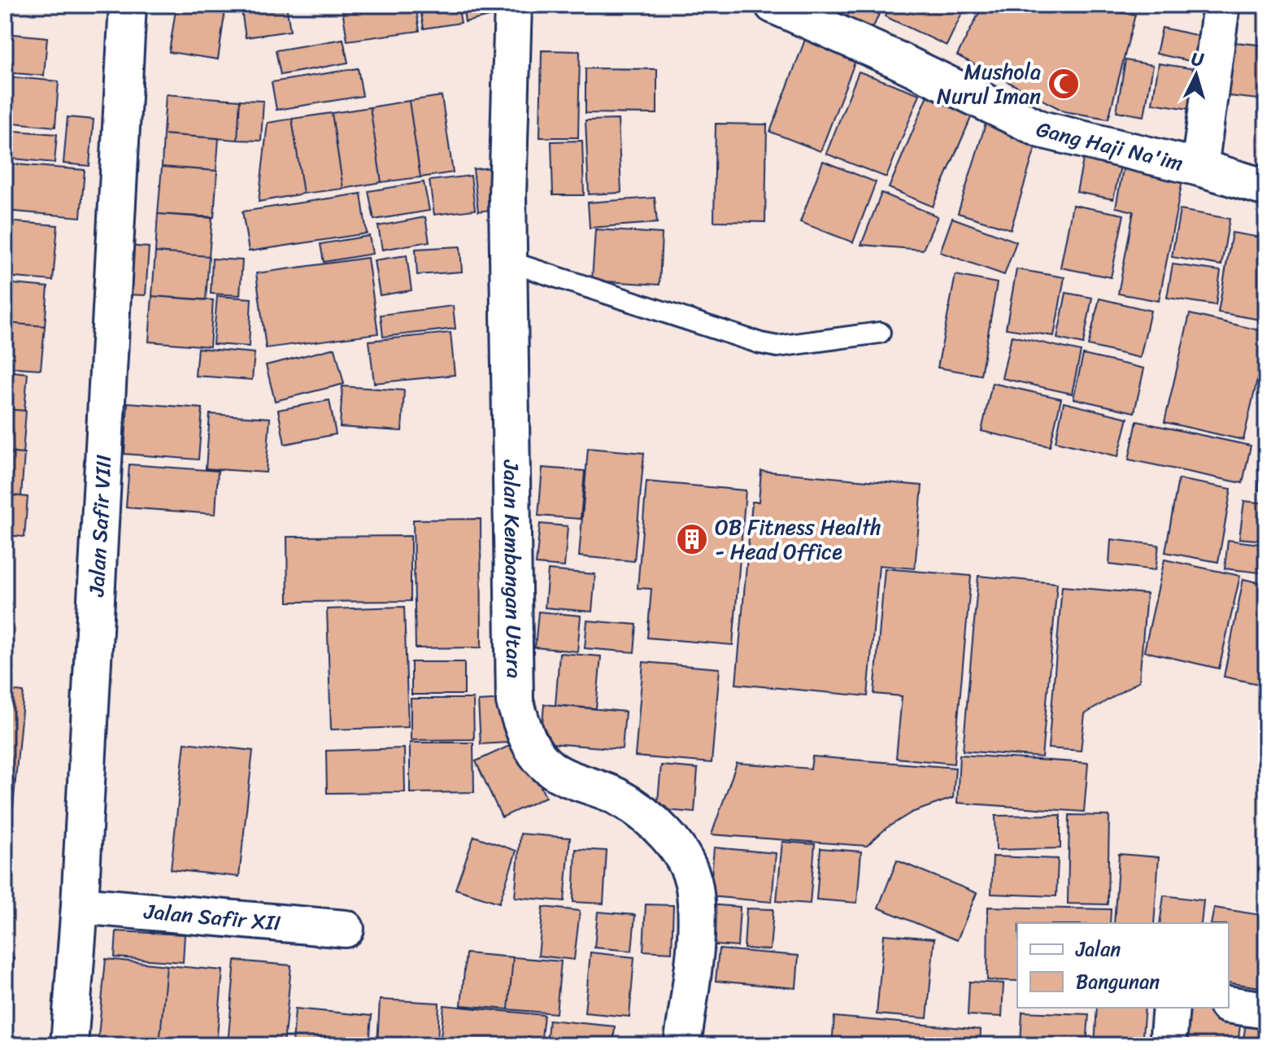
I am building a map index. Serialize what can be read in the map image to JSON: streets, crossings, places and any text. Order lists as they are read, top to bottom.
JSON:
{
  "streets": {
    "street": [
      "Gang Haji Na'im",
      "Jalan Safir VIII",
      "Jalan Kembangan Utara",
      "Jalan Safir XII"
    ]
  },
  "crossings": [
    ["Jalan Safir VIII", "Jalan Safir XII"]
  ],
  "places": {
    "mosque": ["Mushola Nurul Iman"],
    "building": ["OB Fitness Health - Head Office"]
  },
  "legend": ["Jalan", "Bangunan"],
  "north": "top"
}
